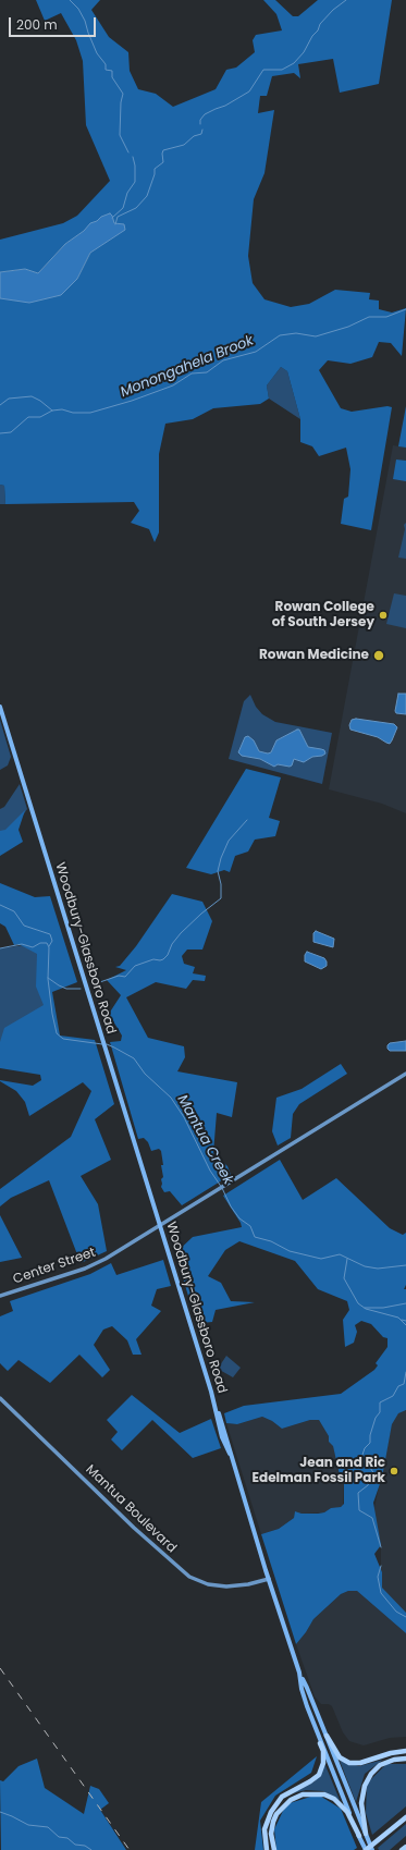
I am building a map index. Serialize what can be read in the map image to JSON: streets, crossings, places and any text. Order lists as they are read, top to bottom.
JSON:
{
  "streets": {
    "main road": ["Woodbury-Glassboro Road", "Center Street", "Mantua Boulevard"]
  },
  "crossings": [
    ["Woodbury-Glassboro Road", "Center Street"],
    ["Woodbury-Glassboro Road", "Mantua Boulevard"]
  ],
  "water": ["Monongahela Brook", "Mantua Creek"],
  "places": ["Rowan College of South Jersey", "Rowan Medicine", "Jean and Ric Edelman Fossil Park"],
  "scale_bar": "200 m"
}
